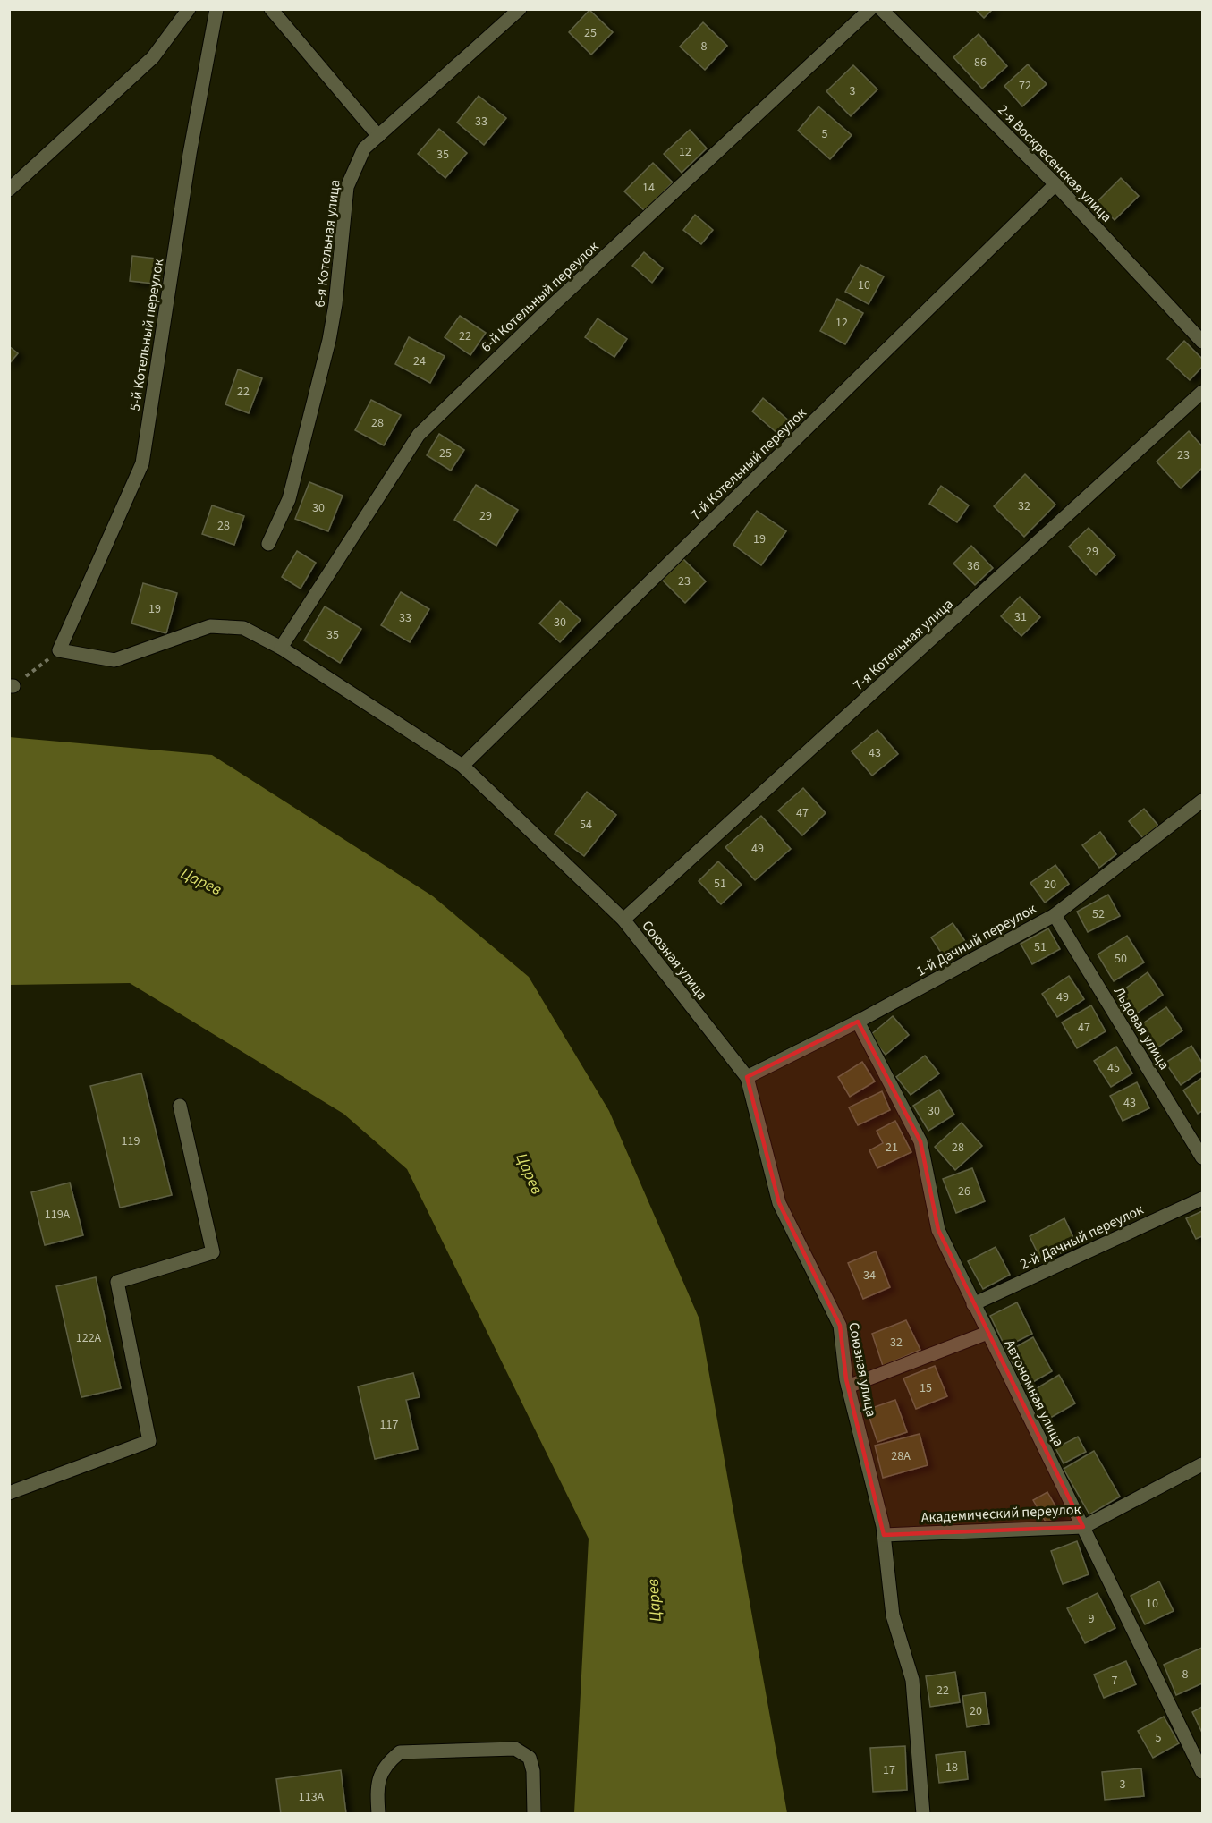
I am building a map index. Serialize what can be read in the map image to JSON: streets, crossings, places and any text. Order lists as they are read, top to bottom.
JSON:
{
  "streets": {
    "street": [
      "2-я Воскресенская улица",
      "6-я Котельная улица",
      "6-й Котельный переулок",
      "5-й Котельный переулок",
      "7-й Котельный переулок",
      "7-я Котельная улица",
      "1-й Дачный переулок",
      "Союзная улица",
      "Льдовая улица",
      "2-й Дачный переулок",
      "Автономная улица",
      "Академический переулок"
    ]
  },
  "crossings": [
    ["2-я Воскресенская улица", "7-й Котельный переулок"],
    ["6-й Котельный переулок", "Союзная улица"],
    ["5-й Котельный переулок", "Союзная улица"],
    ["7-й Котельный переулок", "Союзная улица"],
    ["7-я Котельная улица", "Союзная улица"],
    ["1-й Дачный переулок", "Союзная улица"],
    ["1-й Дачный переулок", "Льдовая улица"],
    ["1-й Дачный переулок", "Автономная улица"],
    ["Союзная улица", "Академический переулок"],
    ["2-й Дачный переулок", "Автономная улица"],
    ["Автономная улица", "Академический переулок"]
  ],
  "water": ["Царев"],
  "house_numbers": [
    "25",
    "8",
    "86",
    "72",
    "3",
    "33",
    "5",
    "12",
    "35",
    "14",
    "10",
    "12",
    "22",
    "24",
    "22",
    "28",
    "25",
    "23",
    "32",
    "30",
    "29",
    "28",
    "19",
    "29",
    "36",
    "23",
    "19",
    "31",
    "33",
    "30",
    "35",
    "43",
    "47",
    "54",
    "49",
    "51",
    "20",
    "52",
    "51",
    "50",
    "49",
    "47",
    "45",
    "43",
    "30",
    "119",
    "21",
    "28",
    "26",
    "119А",
    "34",
    "122А",
    "32",
    "15",
    "117",
    "28А",
    "10",
    "9",
    "8",
    "7",
    "22",
    "20",
    "5",
    "18",
    "17",
    "3",
    "113А"
  ]
}
